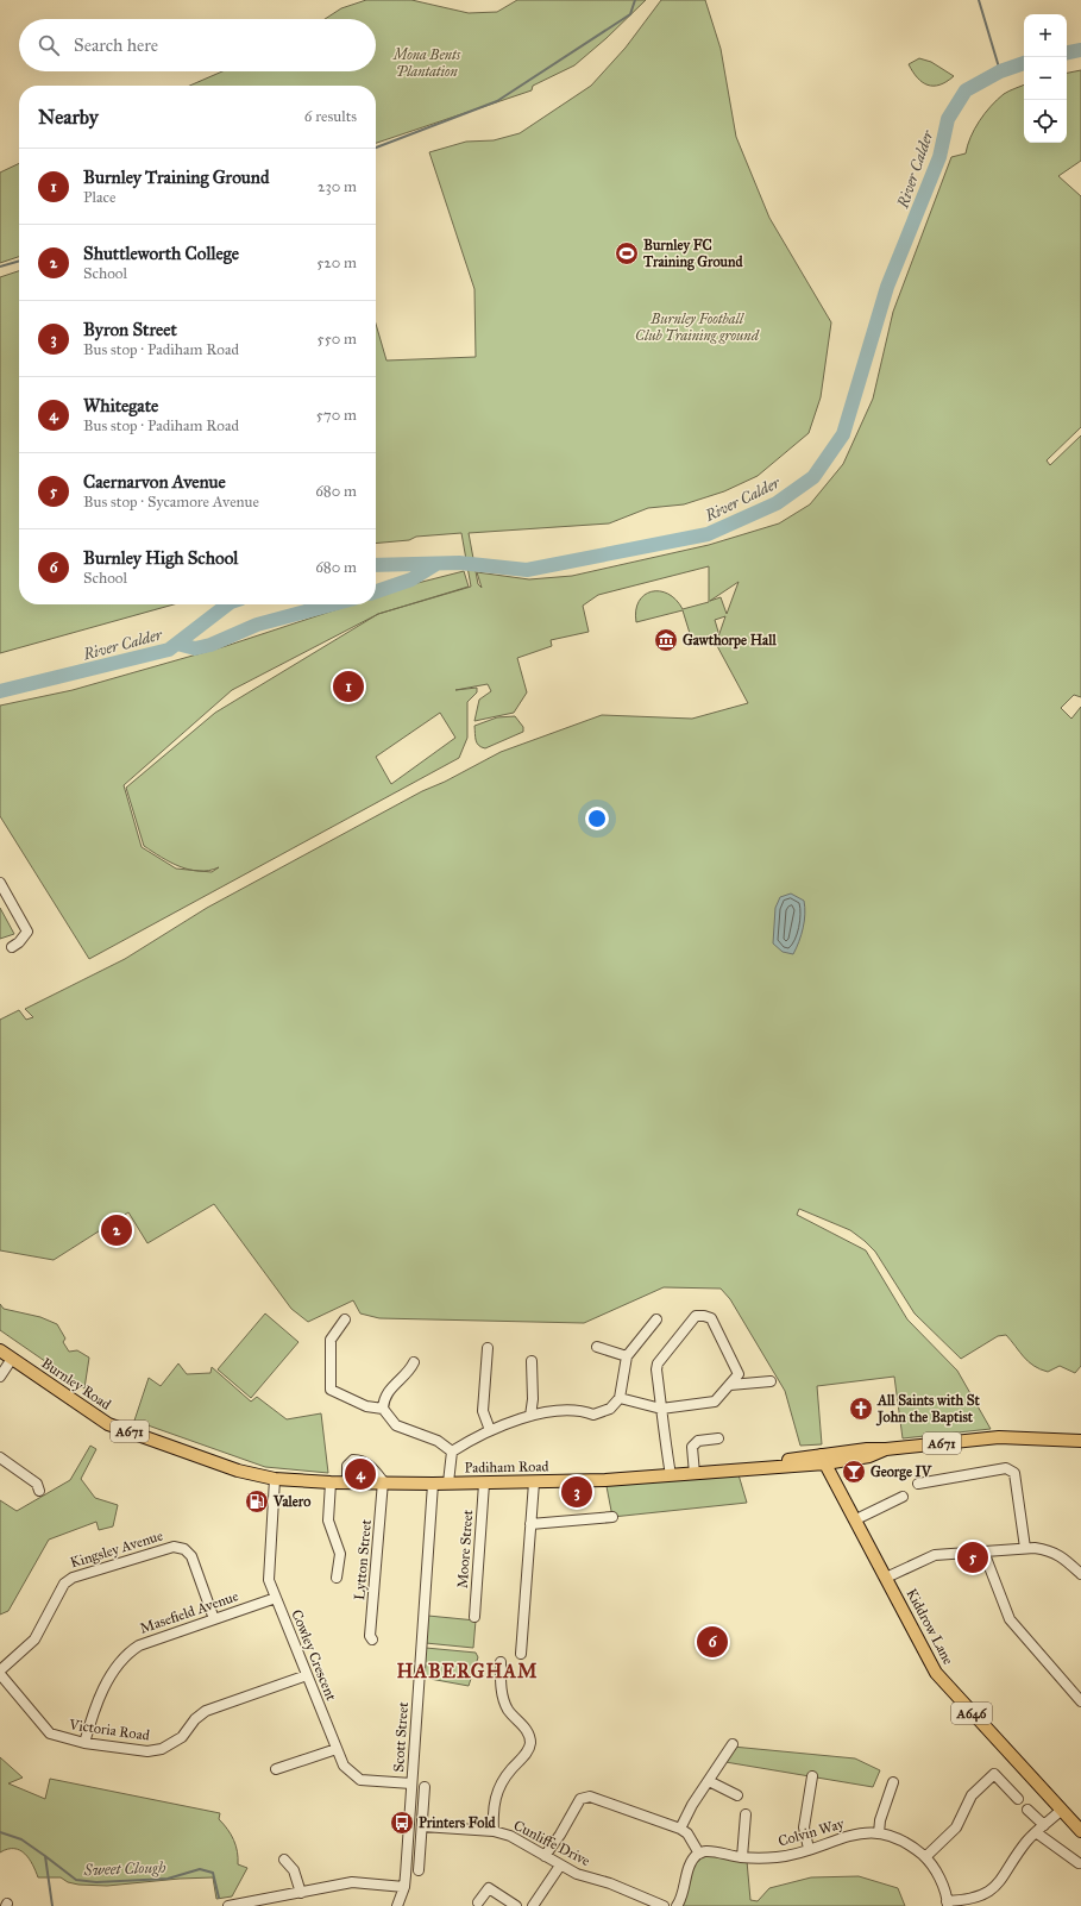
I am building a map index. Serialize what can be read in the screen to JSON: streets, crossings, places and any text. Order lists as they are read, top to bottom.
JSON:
{
  "streets": {
    "main road": [
      "Burnley Road",
      "A671",
      "Padiham Road",
      "Kiddrow Lane",
      "A646"
    ],
    "street": [
      "Kingsley Avenue",
      "Moore Street",
      "Lytton Street",
      "Masefield Avenue",
      "Cowley Crescent",
      "Victoria Road",
      "Scott Street",
      "Colvin Way",
      "Cunliffe Drive"
    ]
  },
  "crossings": [
    ["Burnley Road", "Padiham Road"],
    ["Burnley Road", "Cowley Crescent"],
    ["Padiham Road", "Moore Street"],
    ["Padiham Road", "Lytton Street"],
    ["Padiham Road", "Kiddrow Lane"],
    ["Padiham Road", "Cowley Crescent"],
    ["Padiham Road", "Scott Street"],
    ["Kingsley Avenue", "Masefield Avenue"],
    ["Kingsley Avenue", "Victoria Road"],
    ["Masefield Avenue", "Cowley Crescent"],
    ["Masefield Avenue", "Victoria Road"],
    ["Cowley Crescent", "Victoria Road"],
    ["Cowley Crescent", "Scott Street"]
  ],
  "districts": ["HABERGHAM"],
  "water": ["River Calder", "Sweet Clough"],
  "parks": ["Mona Bents Plantation", "Burnley Football Club Training ground"],
  "places": {
    "sports": ["Burnley FC Training Ground"],
    "museum": ["Gawthorpe Hall"],
    "church": ["All Saints with St John the Baptist"],
    "bar": ["George IV"],
    "fuel station": ["Valero"],
    "bus stop": ["Printers Fold"]
  },
  "page": {
    "map_buttons": ["+", "−"],
    "search": "Search here",
    "heading": ["Nearby", "6 results"],
    "list": [
      {
        "mark": "1",
        "name": "Burnley Training Ground",
        "note": "Place",
        "value": "230 m"
      },
      {
        "mark": "2",
        "name": "Shuttleworth College",
        "note": "School",
        "value": "520 m"
      },
      {
        "mark": "3",
        "name": "Byron Street",
        "note": "Bus stop · Padiham Road",
        "value": "550 m"
      },
      {
        "mark": "4",
        "name": "Whitegate",
        "note": "Bus stop · Padiham Road",
        "value": "570 m"
      },
      {
        "mark": "5",
        "name": "Caernarvon Avenue",
        "note": "Bus stop · Sycamore Avenue",
        "value": "680 m"
      },
      {
        "mark": "6",
        "name": "Burnley High School",
        "note": "School",
        "value": "680 m"
      }
    ],
    "pins": [
      "1",
      "2",
      "4",
      "3",
      "5",
      "6"
    ]
  }
}
